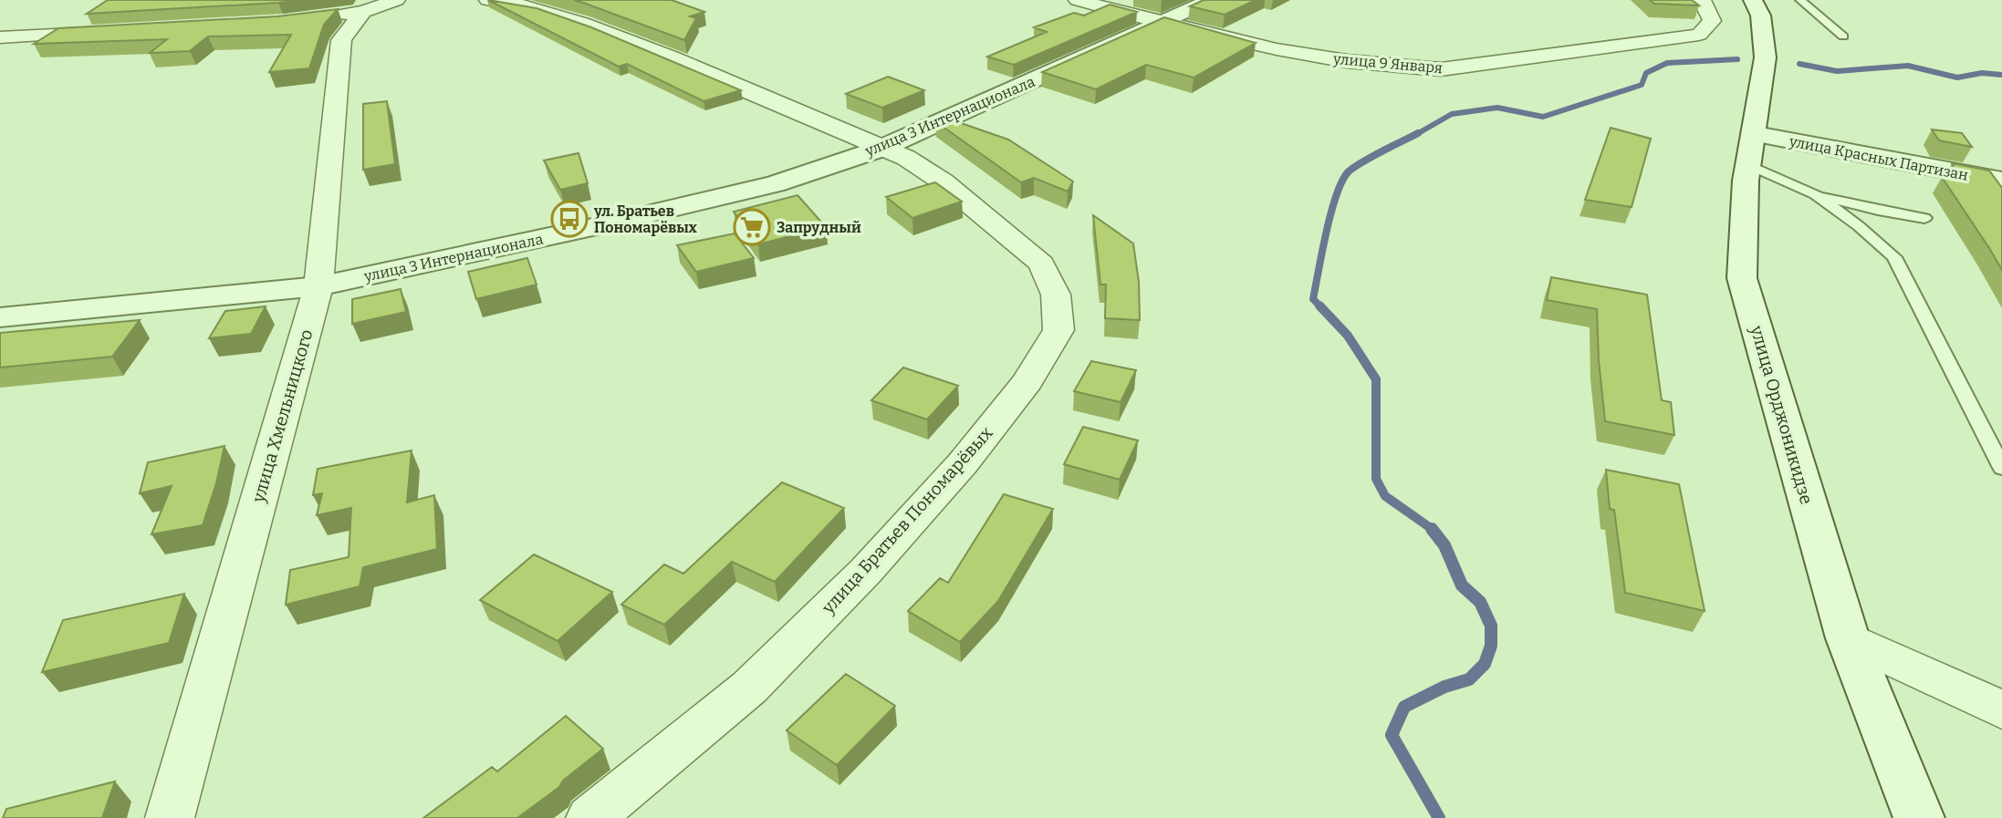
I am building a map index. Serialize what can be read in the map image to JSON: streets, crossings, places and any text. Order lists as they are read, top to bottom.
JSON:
{
  "streets": {
    "street": [
      "улица 9 Января",
      "улица 3 Интернационала",
      "улица Красных Партизан",
      "улица Орджоникидзе",
      "улица Хмельницкого",
      "улица Братьев Пономарёвых"
    ]
  },
  "crossings": [
    ["улица 9 Января", "улица 3 Интернационала"],
    ["улица 3 Интернационала", "улица Хмельницкого"],
    ["улица 3 Интернационала", "улица Братьев Пономарёвых"],
    ["улица Красных Партизан", "улица Орджоникидзе"]
  ],
  "places": {
    "bus stop": ["ул. Братьев Пономарёвых"],
    "supermarket": ["Запрудный"]
  }
}
